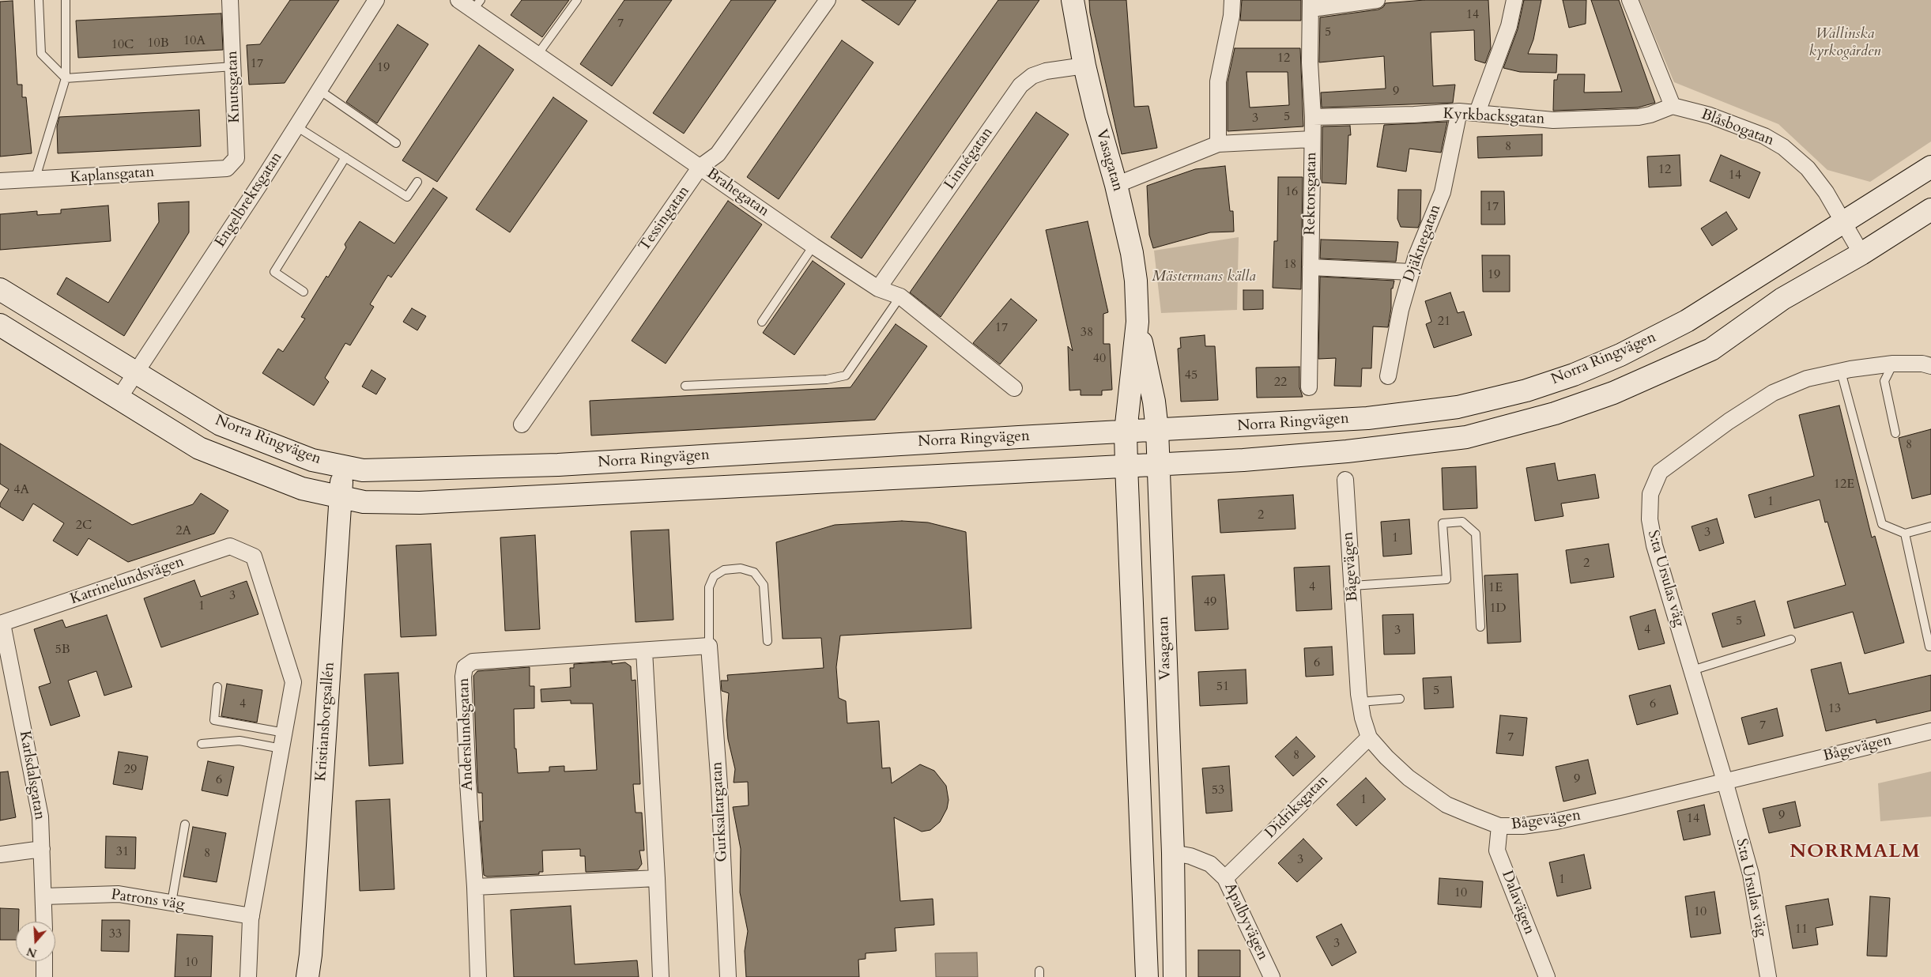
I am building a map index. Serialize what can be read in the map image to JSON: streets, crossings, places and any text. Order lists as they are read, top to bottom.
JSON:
{
  "streets": {
    "main road": ["Vasagatan", "Norra Ringvägen", "Kristiansborgsallén"],
    "street": [
      "Knutsgatan",
      "Kyrkbacksgatan",
      "Blåsbogatan",
      "Linnégatan",
      "Kaplansgatan",
      "Brahegatan",
      "Rektorsgatan",
      "Engelbrektsgatan",
      "Tessingatan",
      "Djäknegatan",
      "Bågevägen",
      "S:ta Ursulas väg",
      "Katrinelundsvägen",
      "Anderslundsgatan",
      "Karlsdalsgatan",
      "Didriksgatan",
      "Gurksaltargatan",
      "Patrons väg",
      "Dalavägen",
      "Apalbyvägen"
    ]
  },
  "crossings": [
    ["Knutsgatan", "Kaplansgatan"],
    ["Kyrkbacksgatan", "Blåsbogatan"],
    ["Kyrkbacksgatan", "Rektorsgatan"],
    ["Kyrkbacksgatan", "Djäknegatan"],
    ["Blåsbogatan", "Norra Ringvägen"],
    ["Linnégatan", "Vasagatan"],
    ["Linnégatan", "Brahegatan"],
    ["Vasagatan", "Norra Ringvägen"],
    ["Vasagatan", "Apalbyvägen"],
    ["Brahegatan", "Tessingatan"],
    ["Engelbrektsgatan", "Norra Ringvägen"],
    ["Norra Ringvägen", "Kristiansborgsallén"],
    ["Bågevägen", "S:ta Ursulas väg"],
    ["Bågevägen", "Didriksgatan"],
    ["Bågevägen", "Dalavägen"],
    ["Katrinelundsvägen", "Karlsdalsgatan"],
    ["Anderslundsgatan", "Gurksaltargatan"],
    ["Karlsdalsgatan", "Patrons väg"],
    ["Didriksgatan", "Apalbyvägen"]
  ],
  "districts": ["NORRMALM"],
  "parks": ["Wallinska kyrkogården", "Mästermans källa"],
  "house_numbers": [
    "14",
    "7",
    "5",
    "10A",
    "10B",
    "10C",
    "12",
    "17",
    "19",
    "9",
    "5",
    "3",
    "8",
    "12",
    "14",
    "16",
    "17",
    "18",
    "19",
    "21",
    "17",
    "38",
    "40",
    "45",
    "22",
    "8",
    "12E",
    "4A",
    "1",
    "2",
    "2C",
    "2A",
    "3",
    "1",
    "2",
    "4",
    "1E",
    "3",
    "49",
    "1",
    "1D",
    "5",
    "4",
    "3",
    "5B",
    "6",
    "51",
    "5",
    "4",
    "6",
    "13",
    "7",
    "7",
    "8",
    "29",
    "9",
    "6",
    "53",
    "1",
    "9",
    "14",
    "31",
    "8",
    "3",
    "1",
    "10",
    "10",
    "11",
    "33",
    "3",
    "10"
  ],
  "north": "bottom"
}
